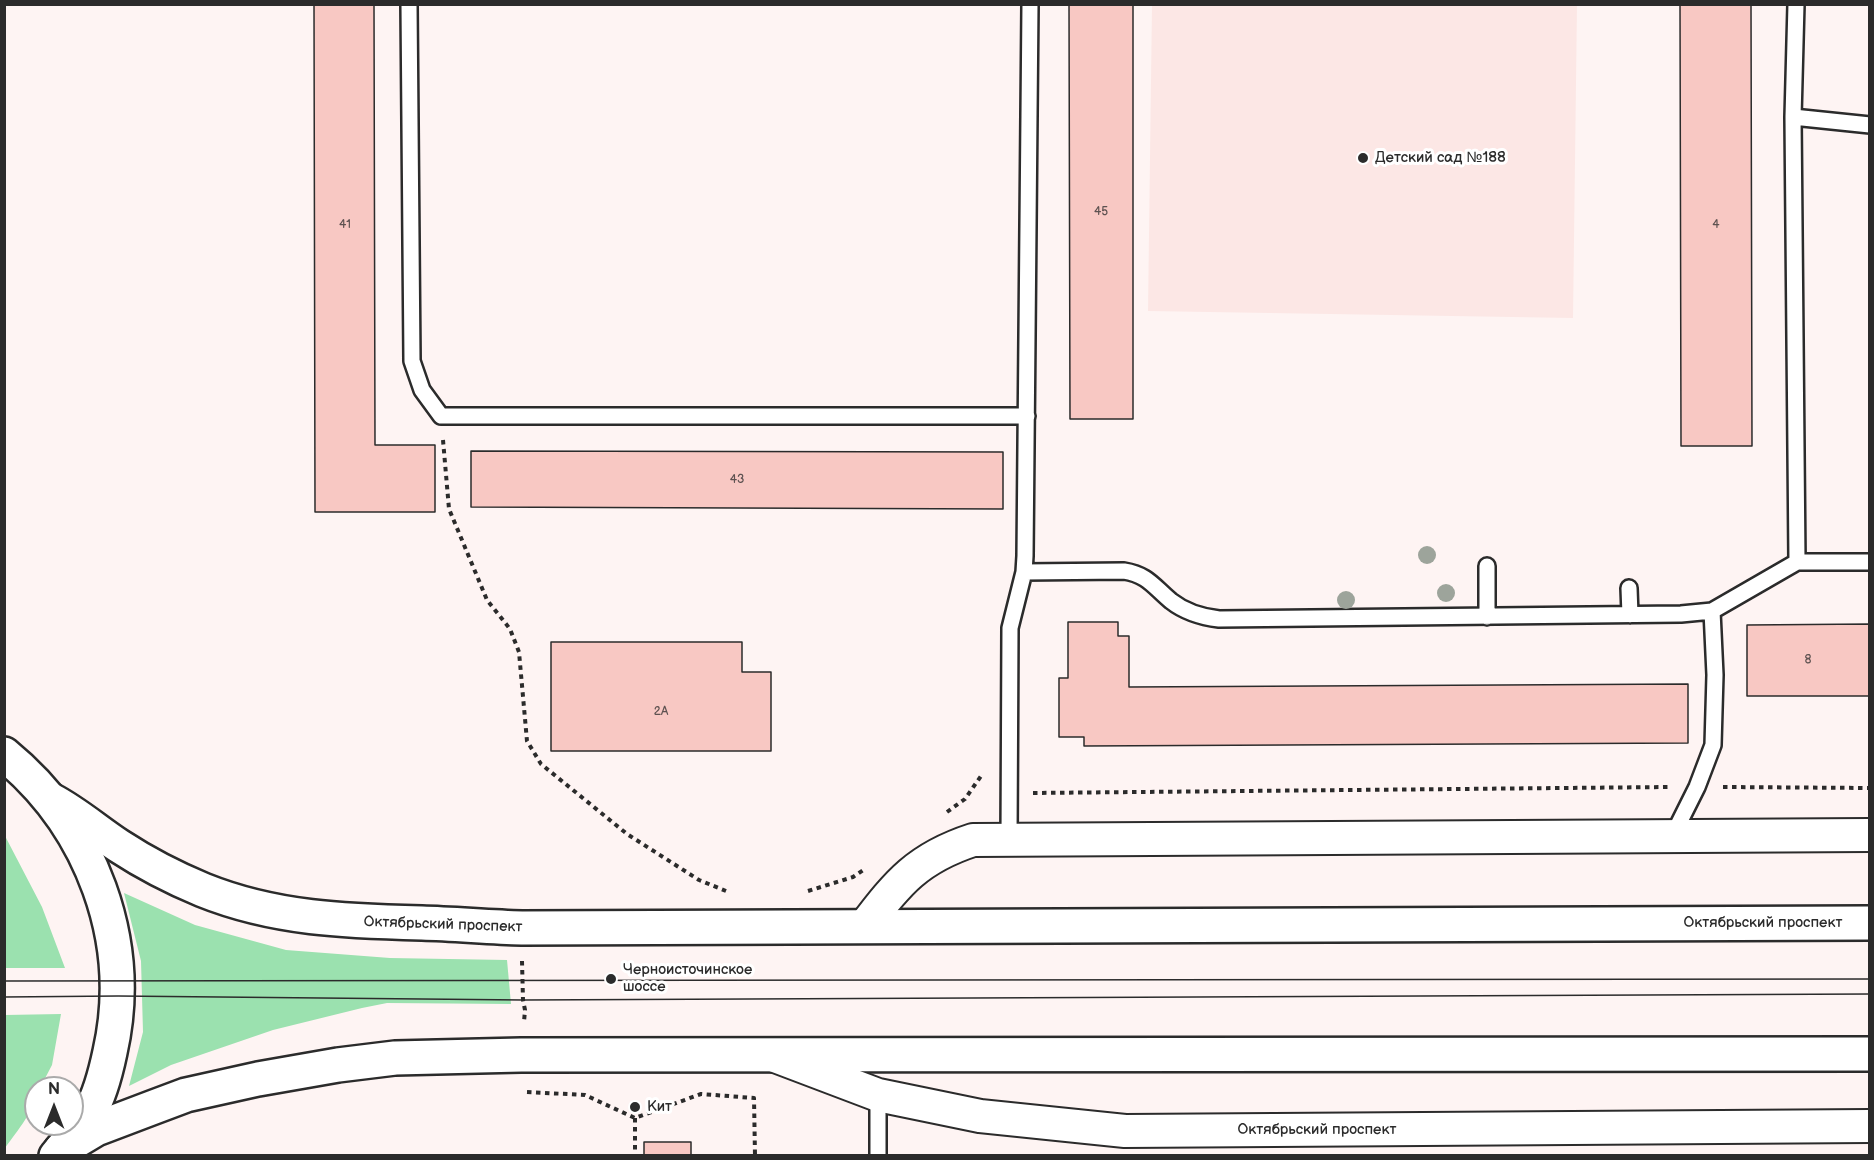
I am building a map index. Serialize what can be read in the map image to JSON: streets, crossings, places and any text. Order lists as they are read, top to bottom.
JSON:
{
  "streets": {
    "main road": ["Октябрьский проспект"]
  },
  "places": ["Детский сад №188", "Черноисточинское шоссе", "Кит"],
  "house_numbers": [
    "45",
    "41",
    "4",
    "43",
    "8",
    "2А"
  ],
  "north": "top"
}
